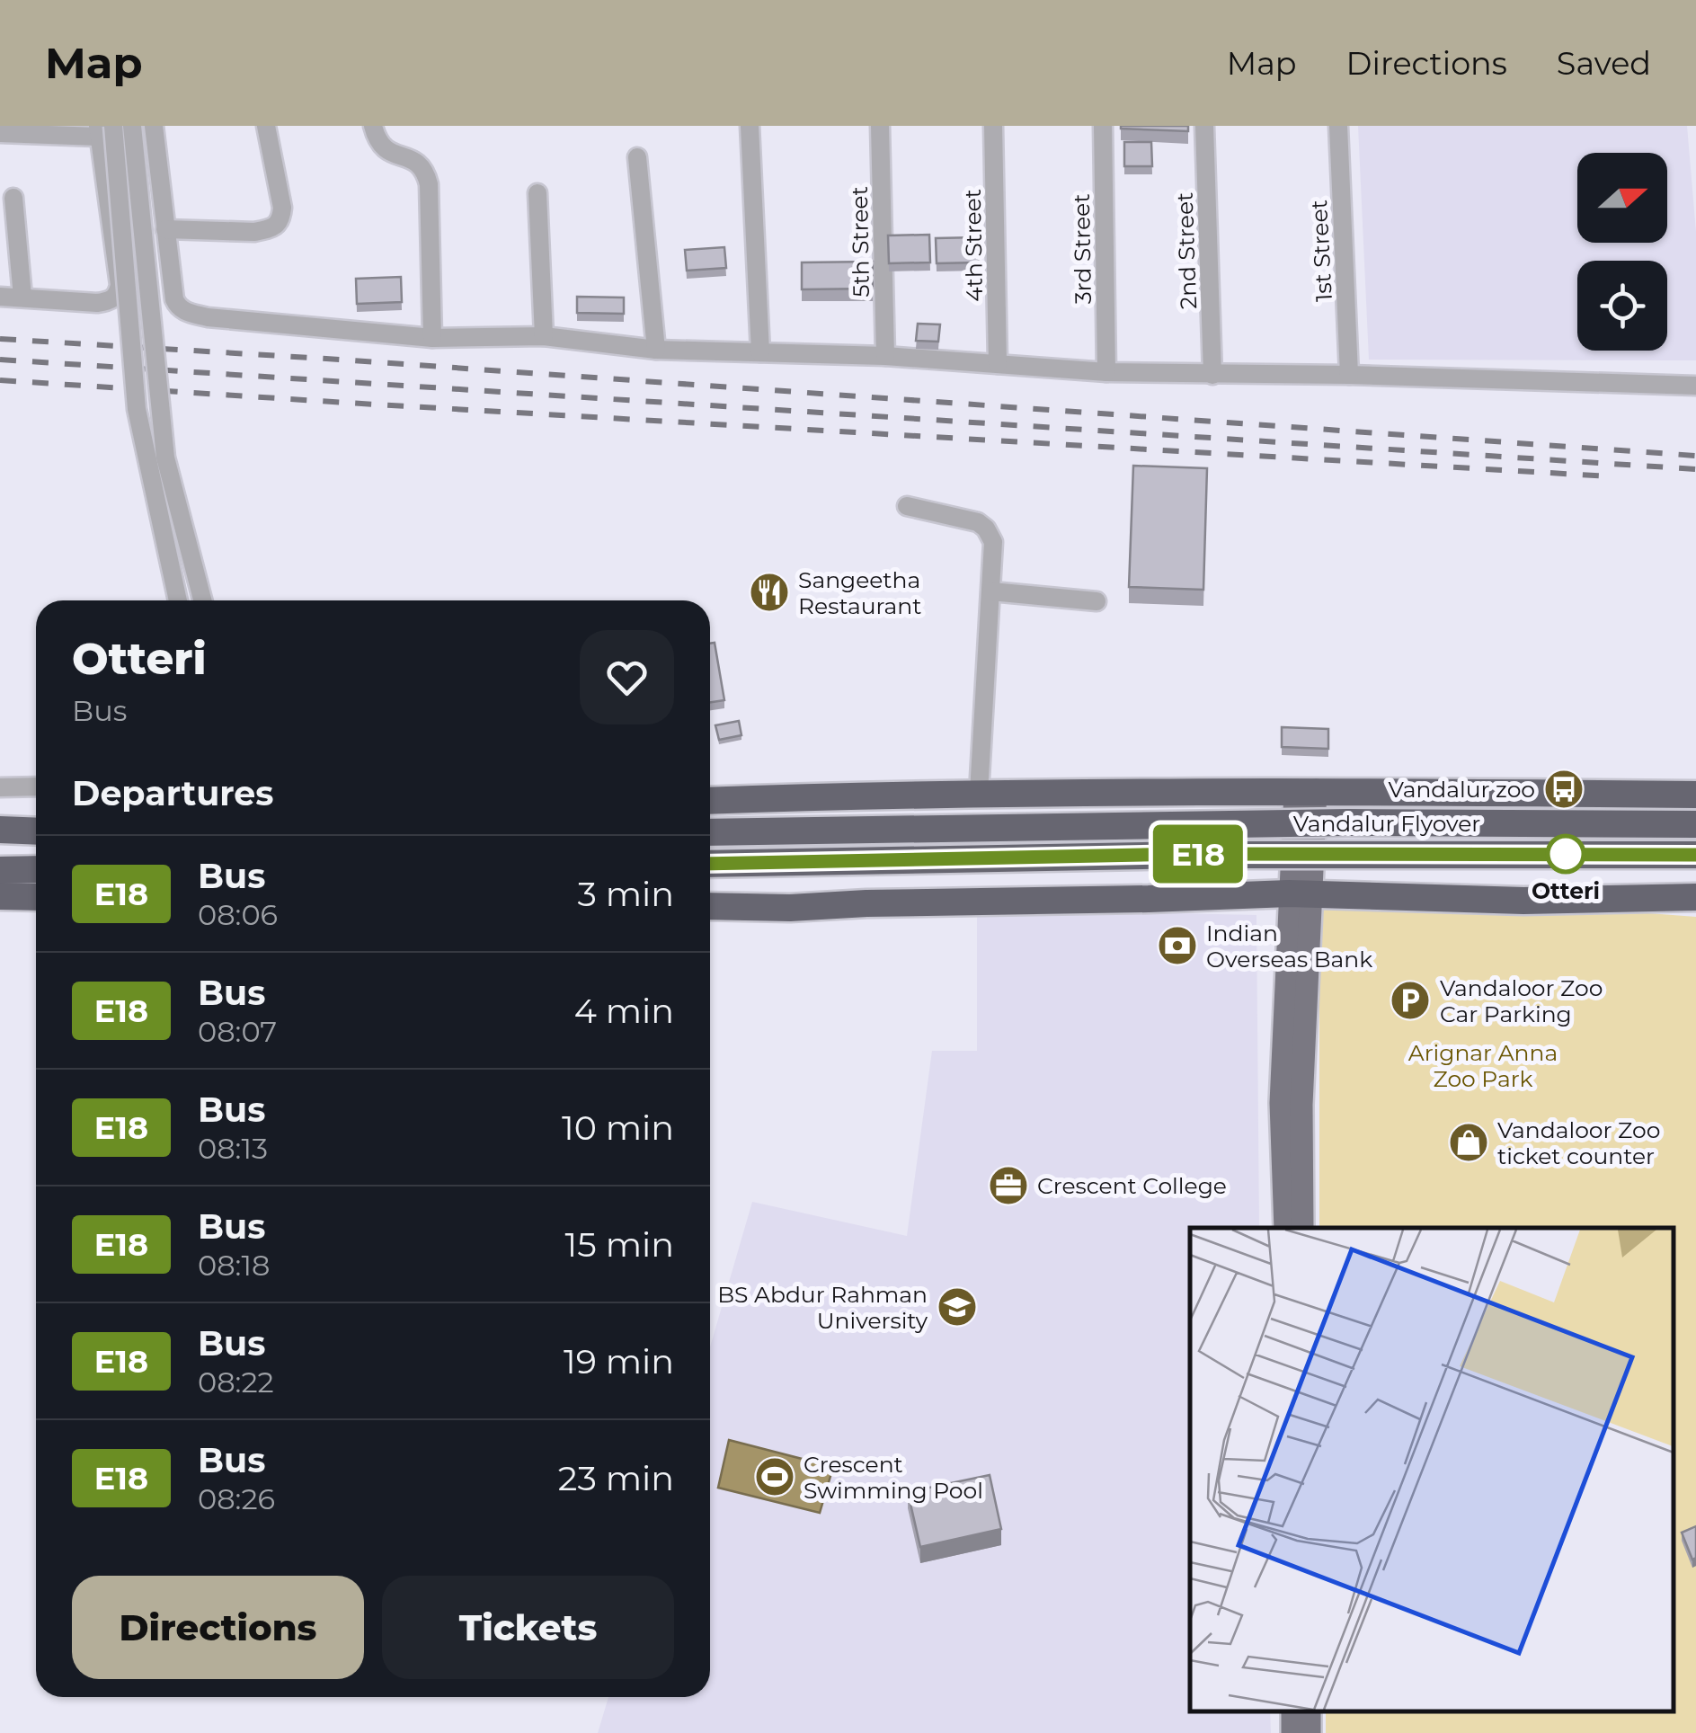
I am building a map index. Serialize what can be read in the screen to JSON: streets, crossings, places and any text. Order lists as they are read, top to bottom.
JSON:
{
  "streets": {
    "highway": ["Vandalur Flyover"],
    "street": [
      "5th Street",
      "4th Street",
      "3rd Street",
      "2nd Street",
      "1st Street"
    ]
  },
  "parks": ["Arignar Anna Zoo Park"],
  "places": {
    "restaurant": ["Sangeetha Restaurant"],
    "bus stop": ["Vandalur zoo"],
    "other": ["Otteri"],
    "bank": ["Indian Overseas Bank"],
    "parking": ["Vandaloor Zoo Car Parking"],
    "shop": ["Vandaloor Zoo ticket counter"],
    "office": ["Crescent College"],
    "school or university": ["BS Abdur Rahman University"],
    "sports": ["Crescent Swimming Pool"]
  },
  "lines": ["bus line E18"],
  "north": "right",
  "page": {
    "header": "Map",
    "nav": ["Map", "Directions", "Saved"],
    "on_map": "E18",
    "heading": [
      ["Otteri", "Bus"],
      "Departures"
    ],
    "list": [
      {
        "mark": "E18",
        "name": "Bus",
        "note": "08:06",
        "value": "3 min"
      },
      {
        "mark": "E18",
        "name": "Bus",
        "note": "08:07",
        "value": "4 min"
      },
      {
        "mark": "E18",
        "name": "Bus",
        "note": "08:13",
        "value": "10 min"
      },
      {
        "mark": "E18",
        "name": "Bus",
        "note": "08:18",
        "value": "15 min"
      },
      {
        "mark": "E18",
        "name": "Bus",
        "note": "08:22",
        "value": "19 min"
      },
      {
        "mark": "E18",
        "name": "Bus",
        "note": "08:26",
        "value": "23 min"
      }
    ],
    "buttons": ["Directions", "Tickets"]
  }
}
